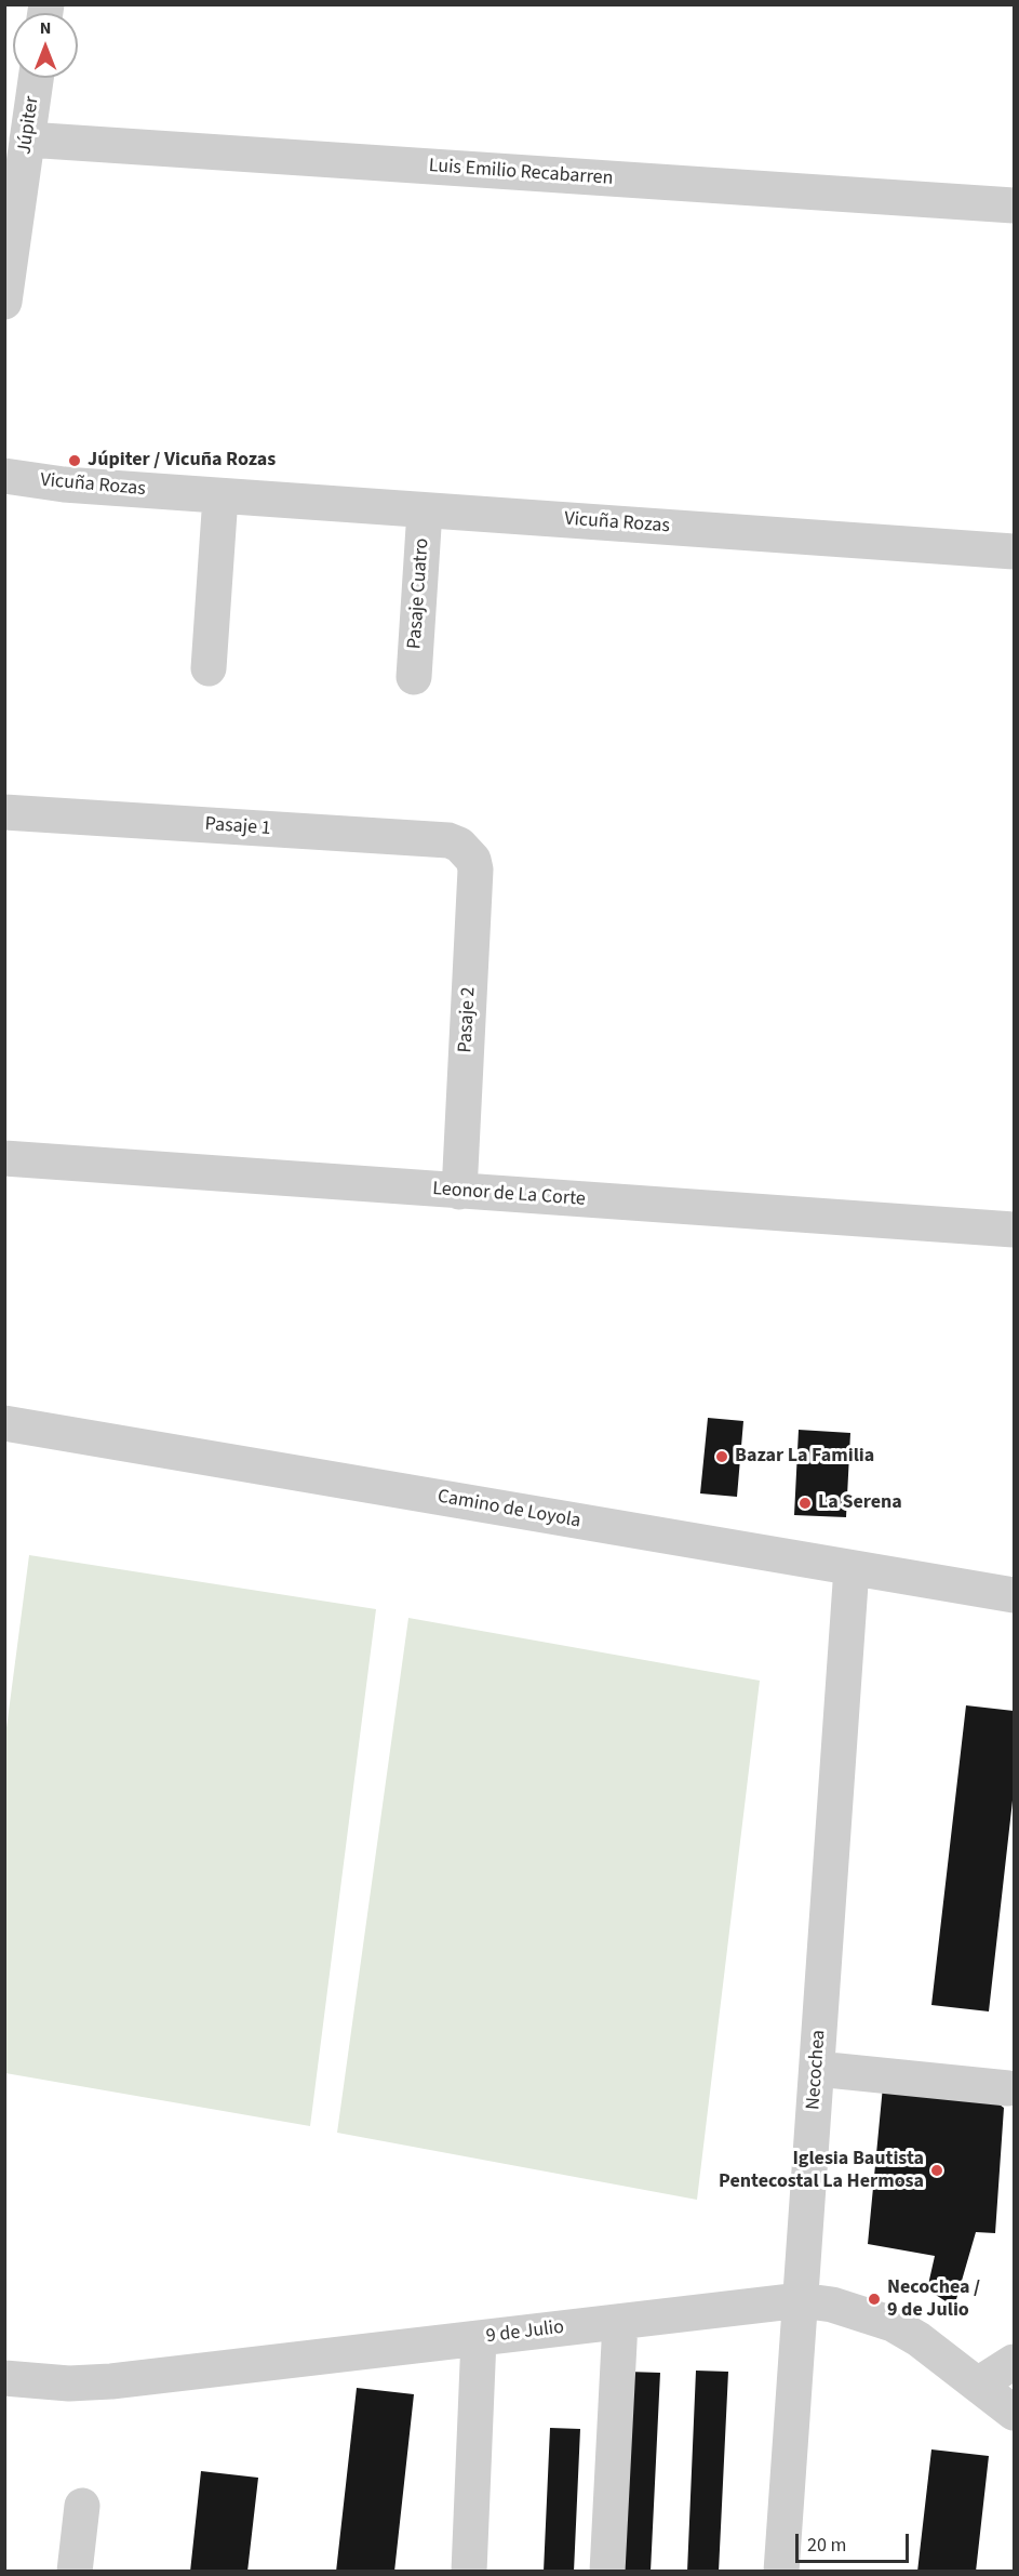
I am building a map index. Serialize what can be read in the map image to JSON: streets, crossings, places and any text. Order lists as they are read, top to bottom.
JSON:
{
  "streets": {
    "street": [
      "Júpiter",
      "Luis Emilio Recabarren",
      "Vicuña Rozas",
      "Pasaje Cuatro",
      "Pasaje 1",
      "Pasaje 2",
      "Leonor de La Corte",
      "Camino de Loyola",
      "Necochea",
      "9 de Julio"
    ]
  },
  "crossings": [
    ["Júpiter", "Luis Emilio Recabarren"],
    ["Vicuña Rozas", "Pasaje Cuatro"],
    ["Pasaje 1", "Pasaje 2"],
    ["Pasaje 2", "Leonor de La Corte"],
    ["Camino de Loyola", "Necochea"],
    ["Necochea", "9 de Julio"]
  ],
  "places": [
    "Júpiter / Vicuña Rozas",
    "Bazar La Familia",
    "La Serena",
    "Iglesia Bautista Pentecostal La Hermosa",
    "Necochea / 9 de Julio"
  ],
  "scale_bar": "20 m",
  "north": "top"
}
